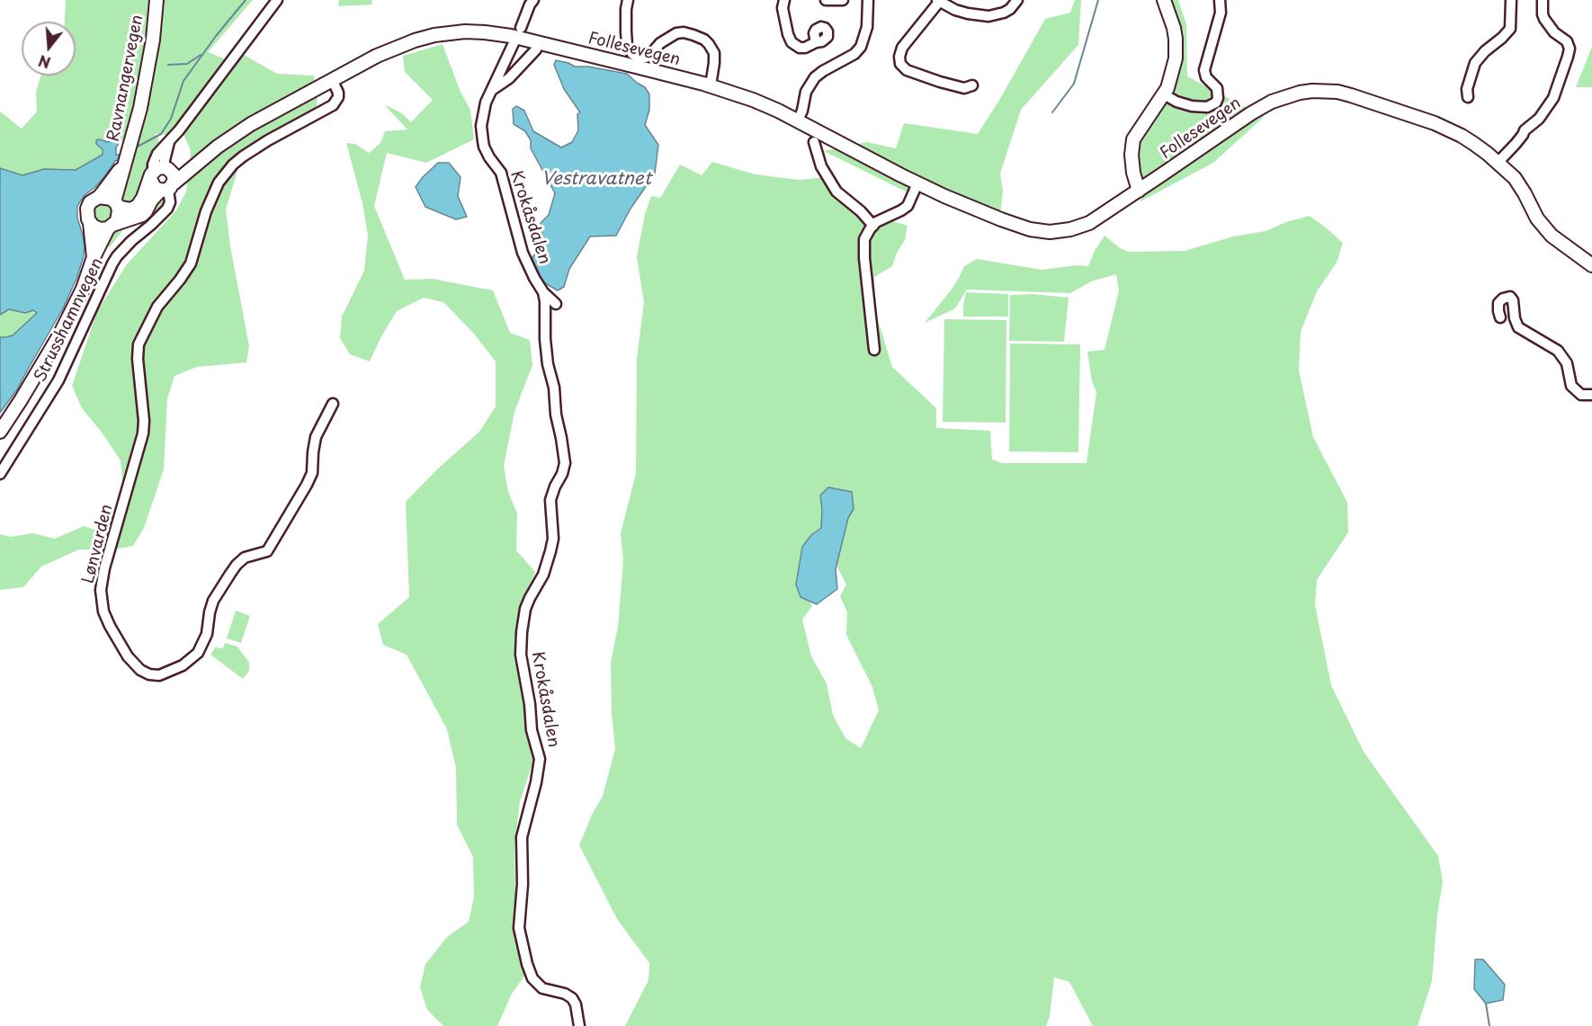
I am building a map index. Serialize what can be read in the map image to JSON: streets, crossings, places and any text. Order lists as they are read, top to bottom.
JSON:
{
  "streets": {
    "main road": ["Follesevegen", "Ravnangervegen"],
    "street": ["Krokåsdalen", "Strusshamnvegen", "Lønvarden"]
  },
  "crossings": [
    ["Follesevegen", "Ravnangervegen"],
    ["Follesevegen", "Strusshamnvegen"],
    ["Follesevegen", "Lønvarden"]
  ],
  "water": ["Vestravatnet"],
  "north": "bottom"
}
